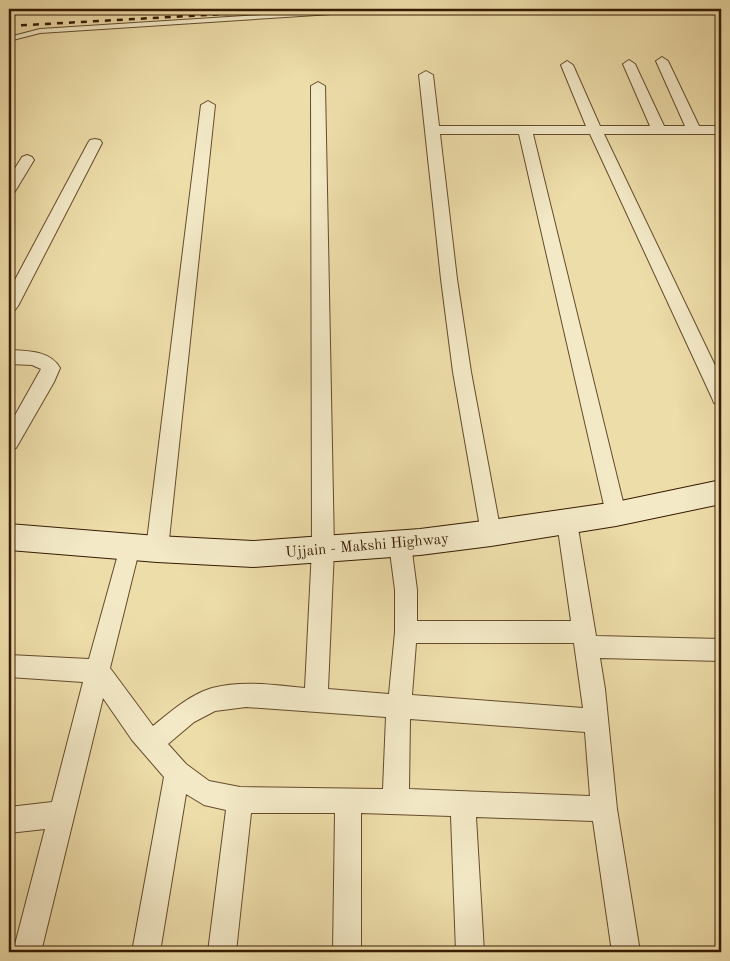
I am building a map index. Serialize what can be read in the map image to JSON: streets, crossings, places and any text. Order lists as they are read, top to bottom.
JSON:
{
  "streets": {
    "main road": ["Ujjain - Makshi Highway"]
  }
}
